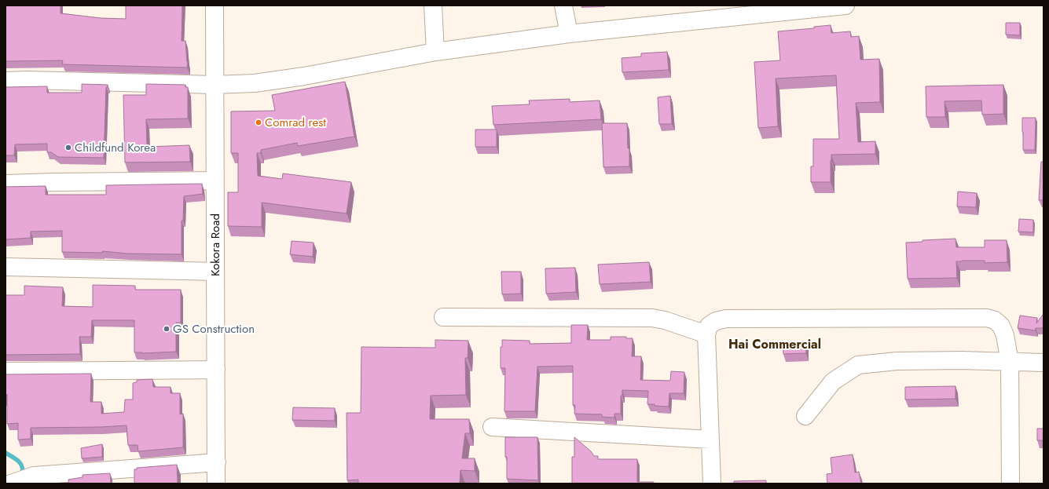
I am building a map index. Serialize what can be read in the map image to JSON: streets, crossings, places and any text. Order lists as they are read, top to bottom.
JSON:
{
  "streets": {
    "street": ["Kokora Road"]
  },
  "districts": ["Hai Commercial"],
  "places": ["Comrad rest", "Childfund Korea", "GS Construction"]
}
